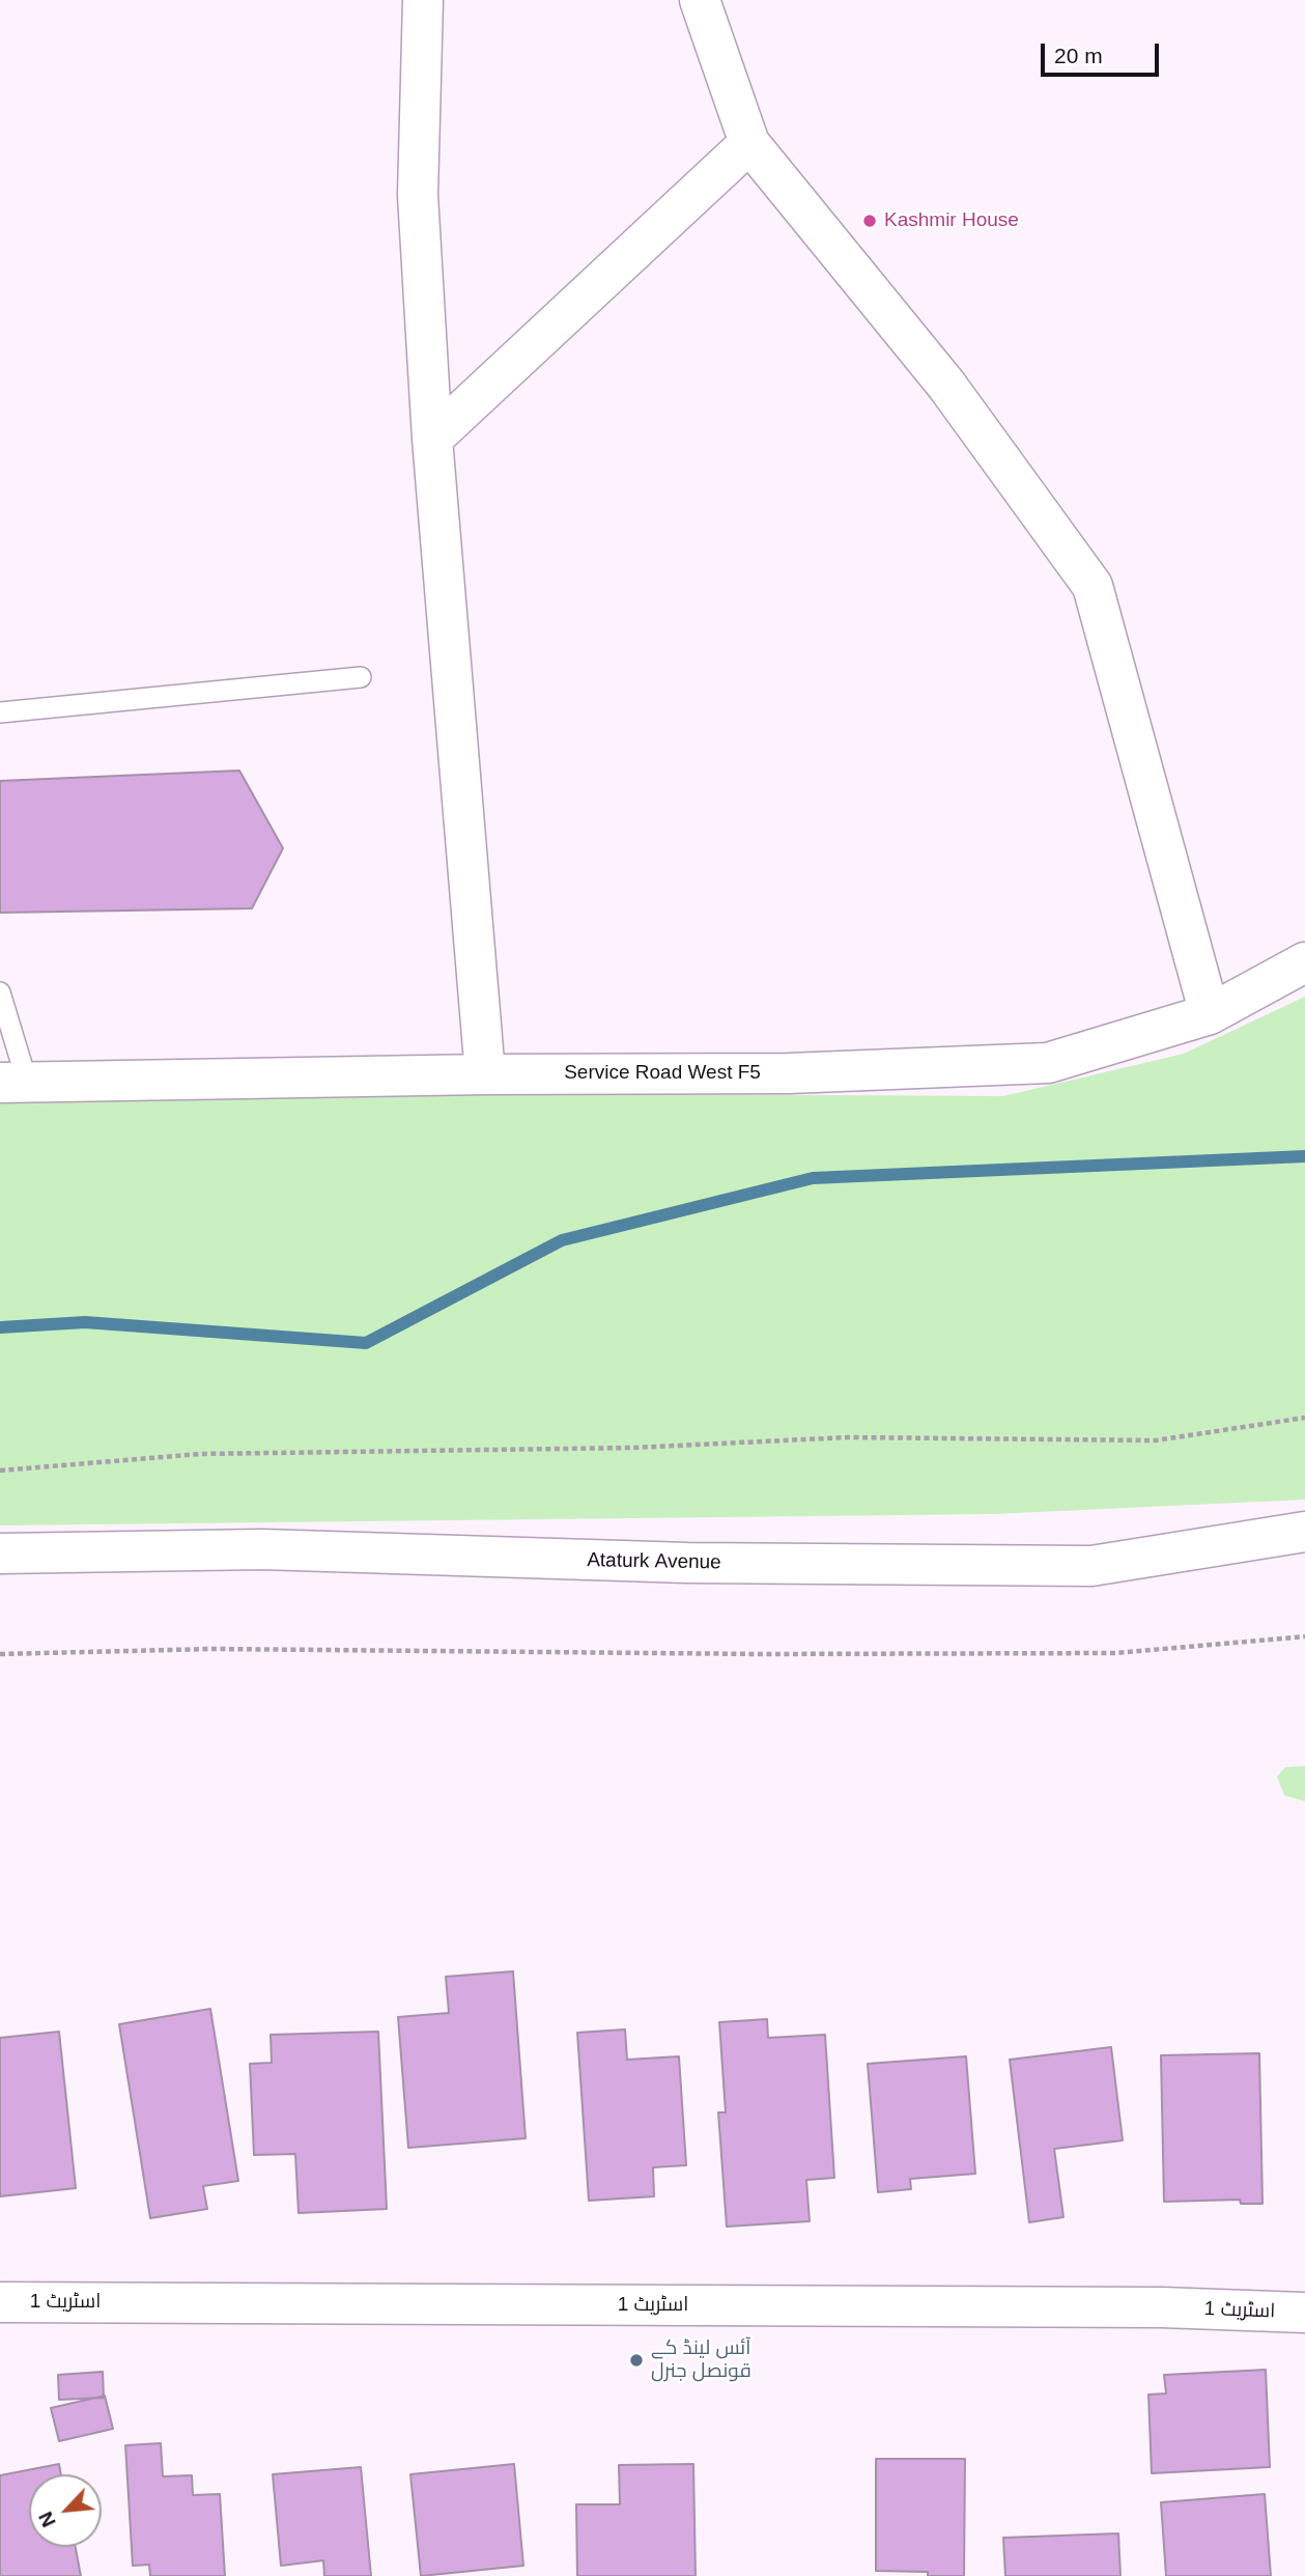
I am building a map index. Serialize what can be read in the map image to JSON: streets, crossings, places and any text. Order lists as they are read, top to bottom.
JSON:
{
  "streets": {
    "street": ["Service Road West F5", "Ataturk Avenue", "اسٹریٹ 1"]
  },
  "places": ["Kashmir House", "آئس لینڈ کے قونصل جنرل"],
  "scale_bar": "20 m",
  "north": "bottom left"
}
